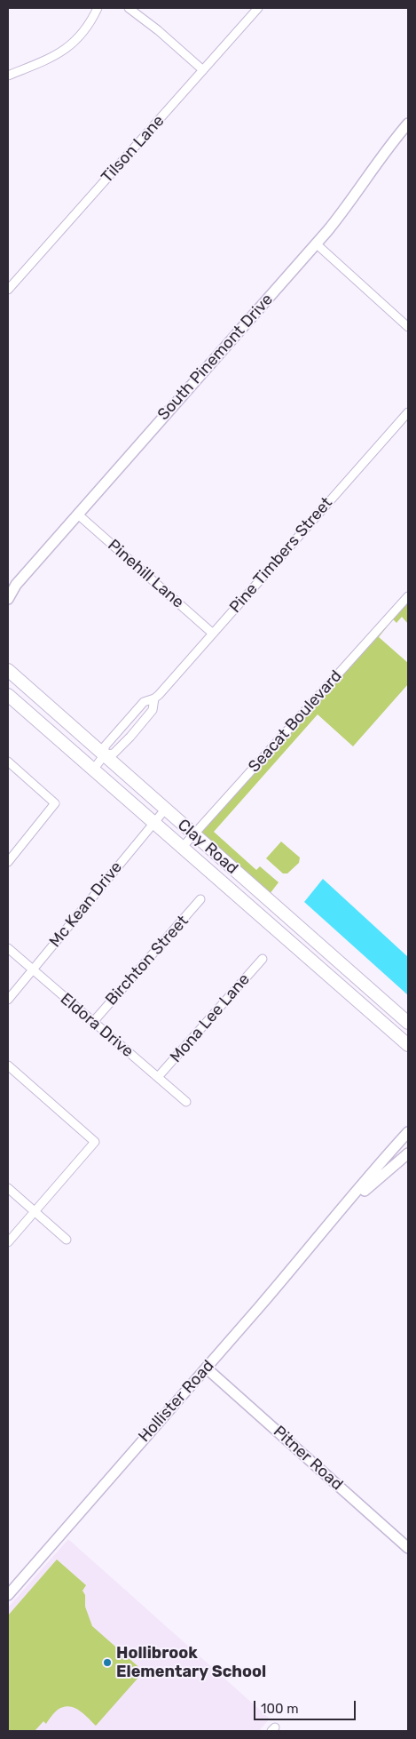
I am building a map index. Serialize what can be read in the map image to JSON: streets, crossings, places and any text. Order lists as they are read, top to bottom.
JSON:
{
  "streets": {
    "main road": ["Clay Road"],
    "street": [
      "Tilson Lane",
      "South Pinemont Drive",
      "Pine Timbers Street",
      "Pinehill Lane",
      "Seacat Boulevard",
      "Mc Kean Drive",
      "Birchton Street",
      "Mona Lee Lane",
      "Eldora Drive",
      "Hollister Road",
      "Pitner Road"
    ]
  },
  "crossings": [
    ["South Pinemont Drive", "Pinehill Lane"],
    ["Pine Timbers Street", "Pinehill Lane"],
    ["Pine Timbers Street", "Clay Road"],
    ["Seacat Boulevard", "Clay Road"],
    ["Clay Road", "Mc Kean Drive"],
    ["Mc Kean Drive", "Eldora Drive"],
    ["Birchton Street", "Eldora Drive"],
    ["Mona Lee Lane", "Eldora Drive"],
    ["Hollister Road", "Pitner Road"]
  ],
  "places": ["Hollibrook Elementary School"],
  "scale_bar": "100 m"
}
